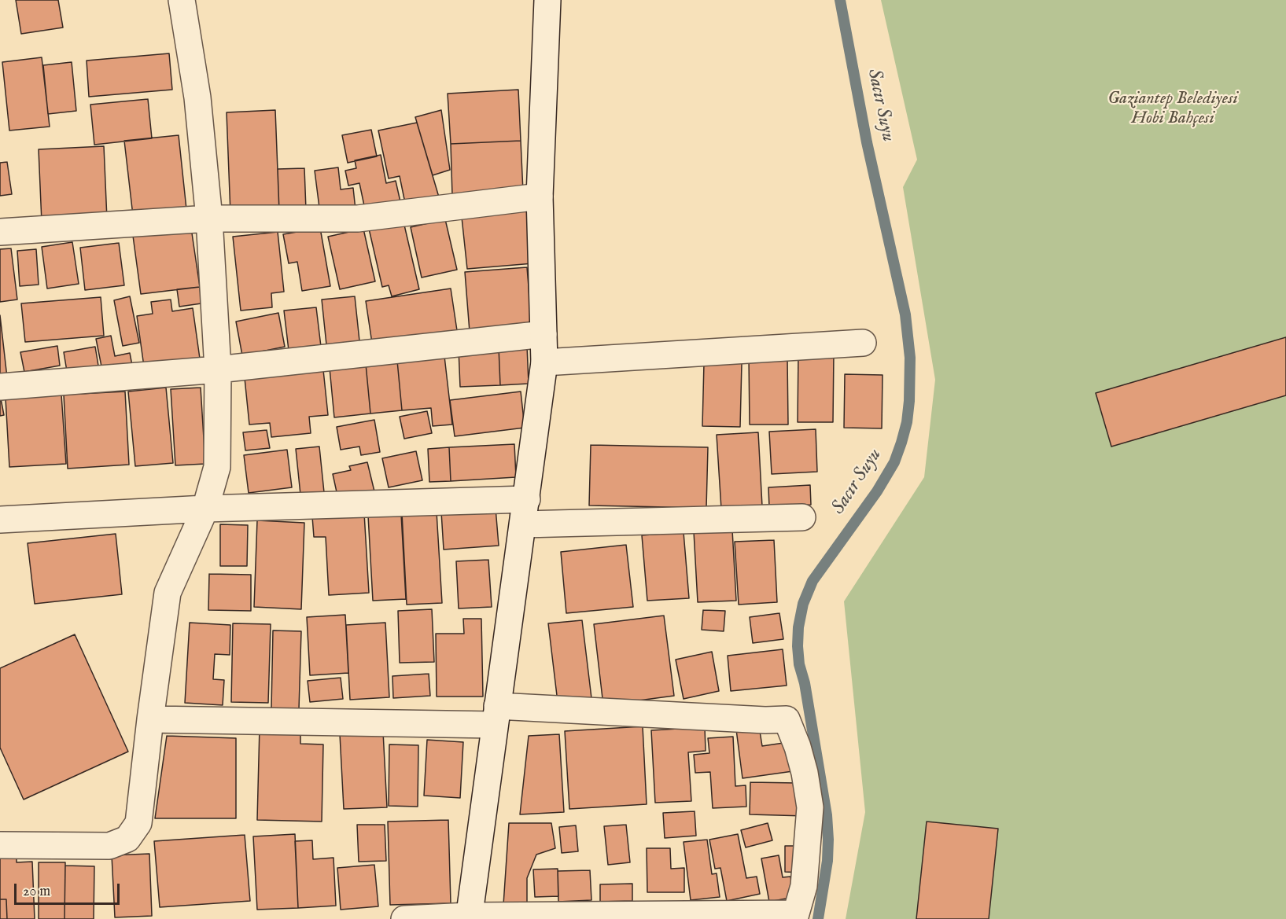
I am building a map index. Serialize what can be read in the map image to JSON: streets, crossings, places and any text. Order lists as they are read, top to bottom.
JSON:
{
  "water": ["Sacır Suyu"],
  "parks": ["Gaziantep Belediyesi Hobi Bahçesi"],
  "scale_bar": "20 m"
}
